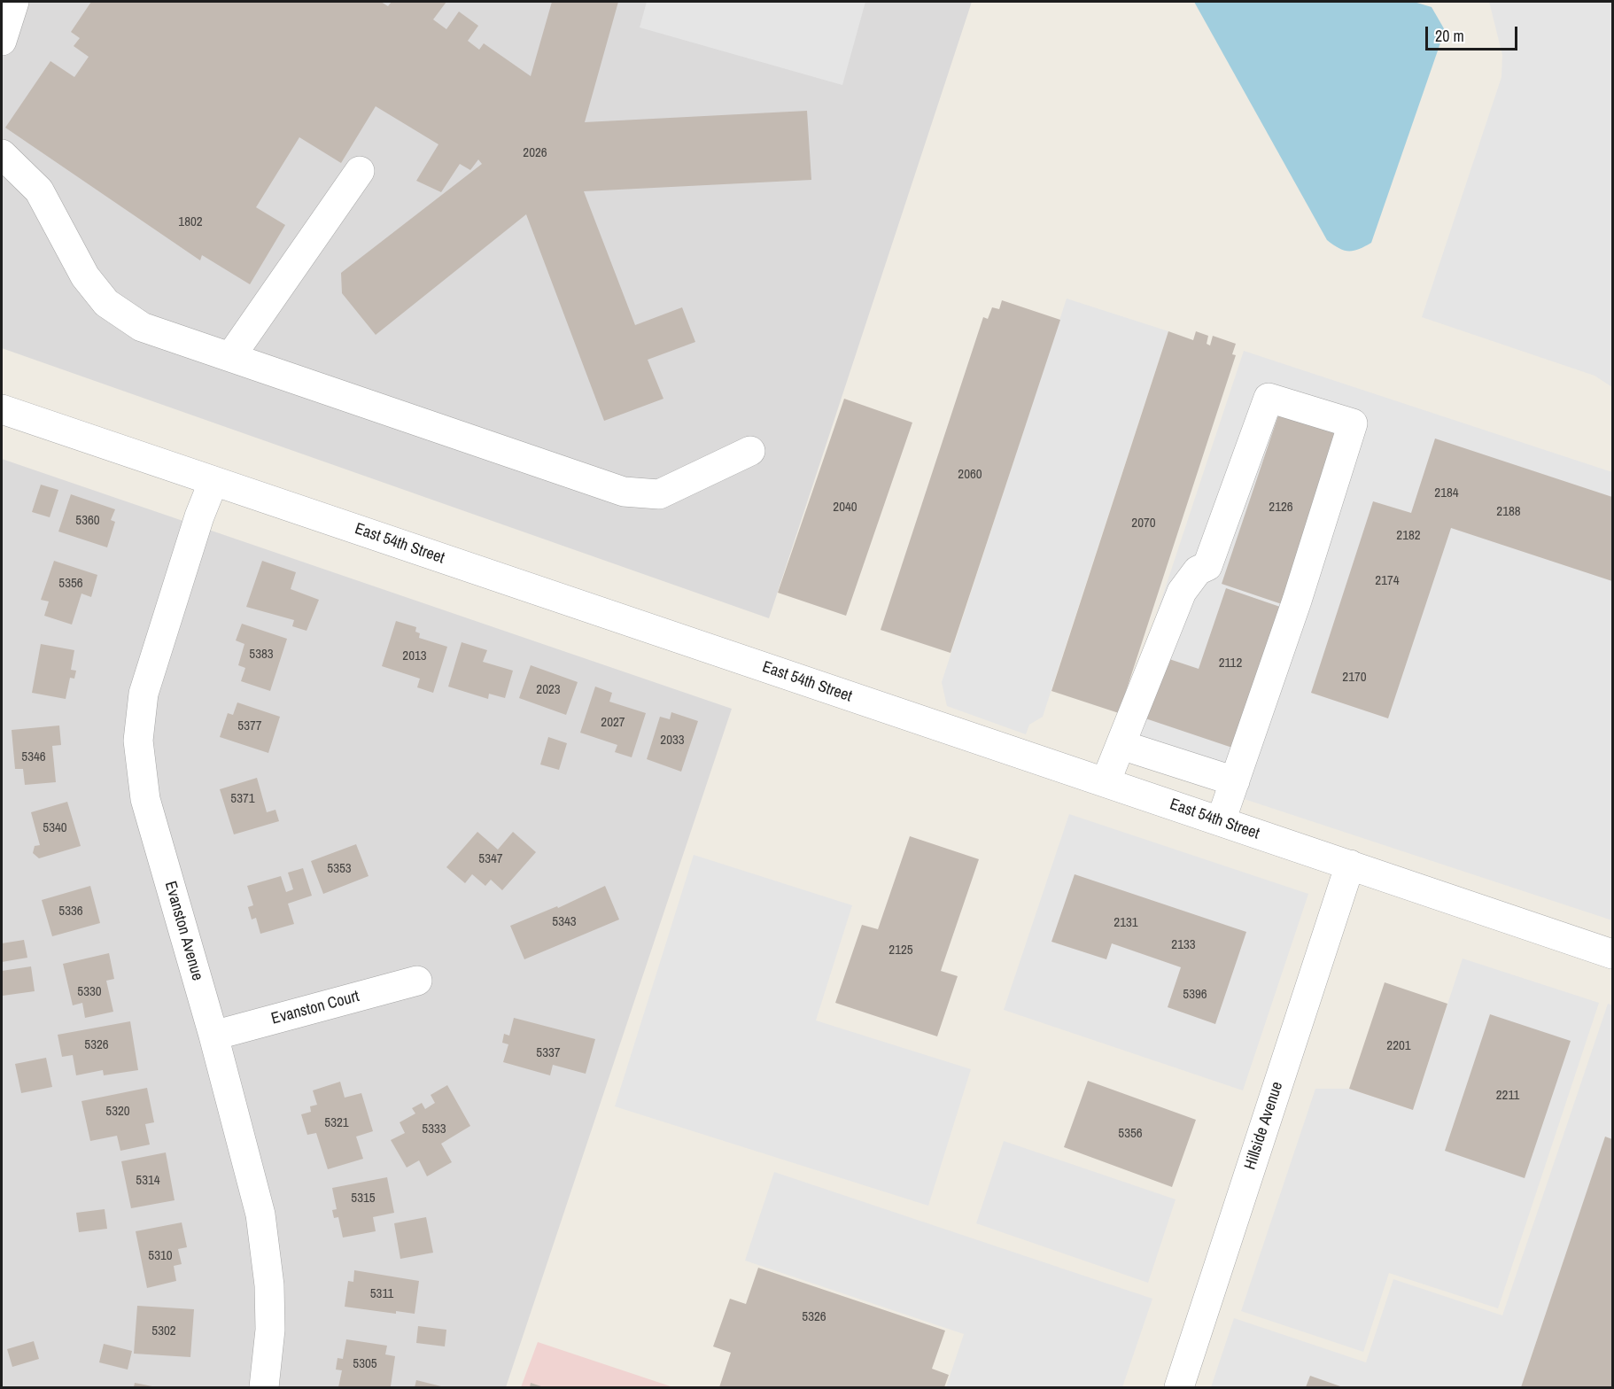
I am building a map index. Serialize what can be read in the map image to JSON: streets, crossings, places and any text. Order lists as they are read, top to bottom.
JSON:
{
  "streets": {
    "street": [
      "East 54th Street",
      "Evanston Avenue",
      "Evanston Court",
      "Hillside Avenue"
    ]
  },
  "crossings": [
    ["East 54th Street", "Evanston Avenue"],
    ["East 54th Street", "Hillside Avenue"],
    ["Evanston Avenue", "Evanston Court"]
  ],
  "house_numbers": [
    "2026",
    "1802",
    "2060",
    "2184",
    "2040",
    "2126",
    "2188",
    "5360",
    "2070",
    "2182",
    "2174",
    "5356",
    "5383",
    "2013",
    "2112",
    "2170",
    "2023",
    "2027",
    "5377",
    "2033",
    "5346",
    "5371",
    "5340",
    "5347",
    "5353",
    "5336",
    "5343",
    "2131",
    "2133",
    "2125",
    "5330",
    "5396",
    "5326",
    "2201",
    "5337",
    "2211",
    "5320",
    "5321",
    "5333",
    "5356",
    "5314",
    "5315",
    "5310",
    "5311",
    "5326",
    "5302",
    "5305"
  ],
  "scale_bar": "20 m"
}
